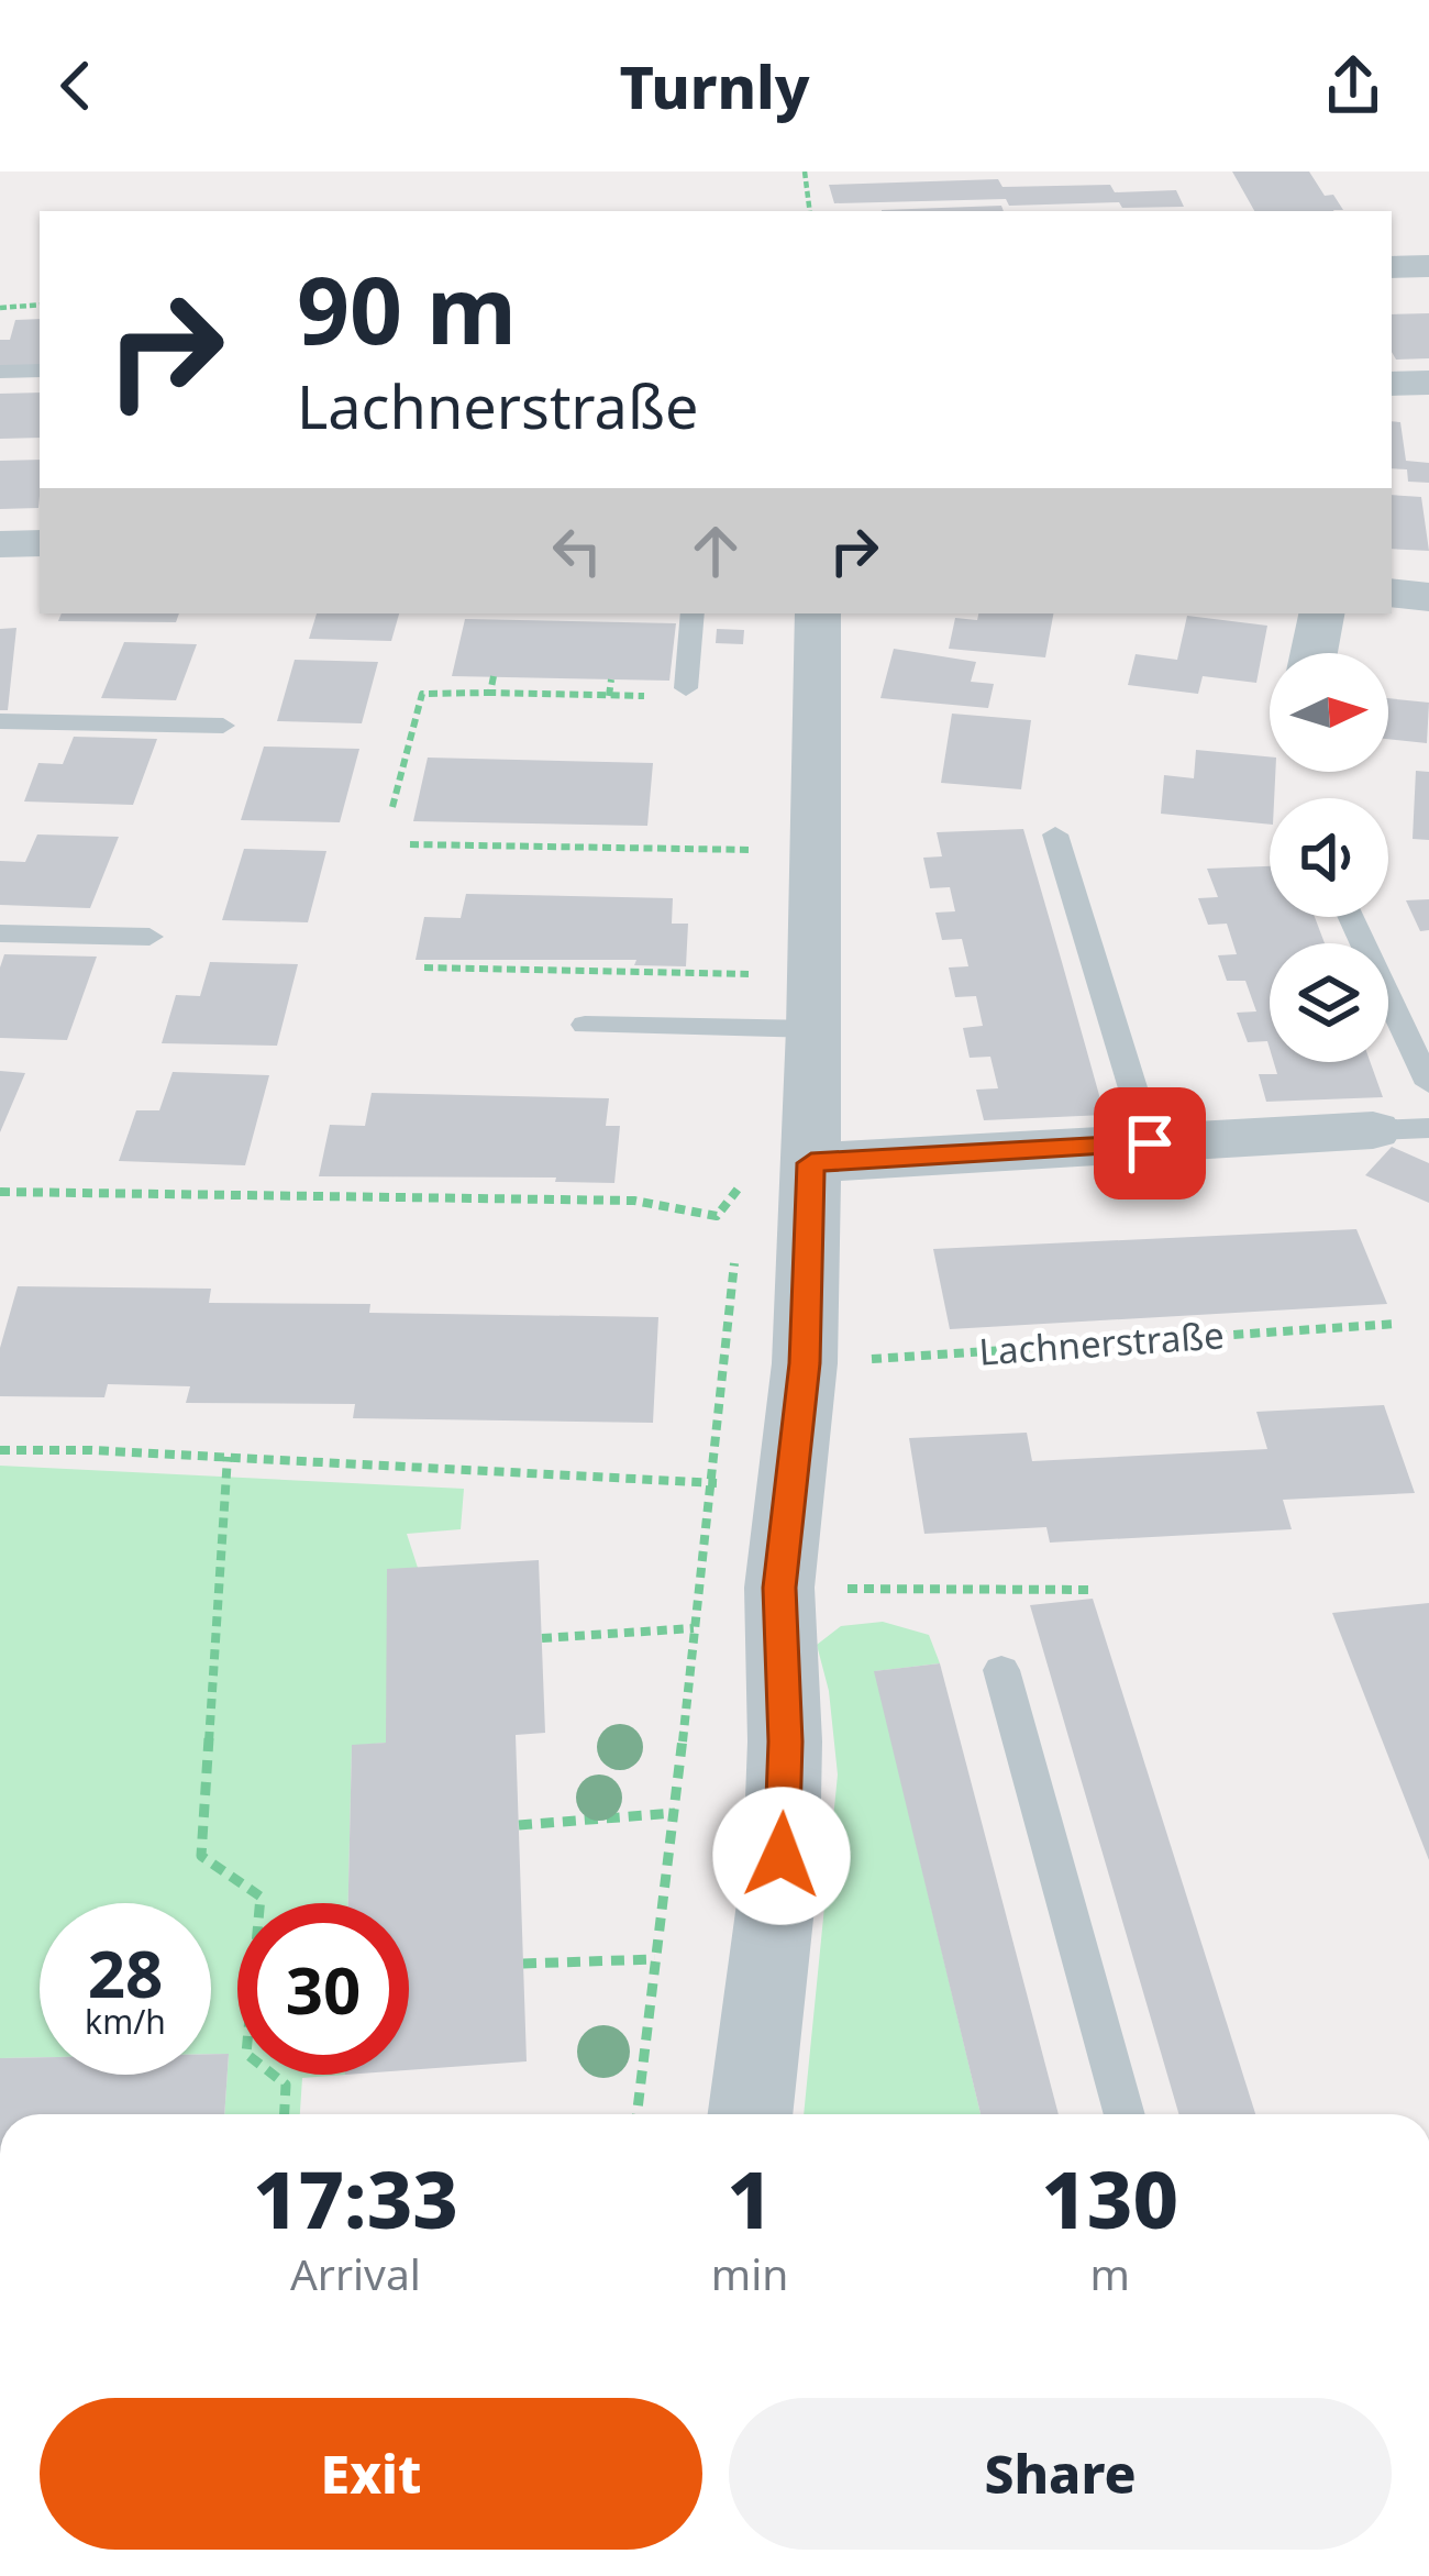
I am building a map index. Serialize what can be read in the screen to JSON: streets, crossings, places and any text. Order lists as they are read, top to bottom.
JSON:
{
  "streets": {
    "path": ["Lachnerstraße"]
  },
  "north": "right",
  "page": {
    "header": "Turnly",
    "turn": ["90 m", "Lachnerstraße"],
    "speed": "28 km/h",
    "limit": "30",
    "eta": [
      "17:33",
      "Arrival",
      "1",
      "min",
      "130",
      "m"
    ],
    "buttons": ["Exit", "Share"]
  }
}
